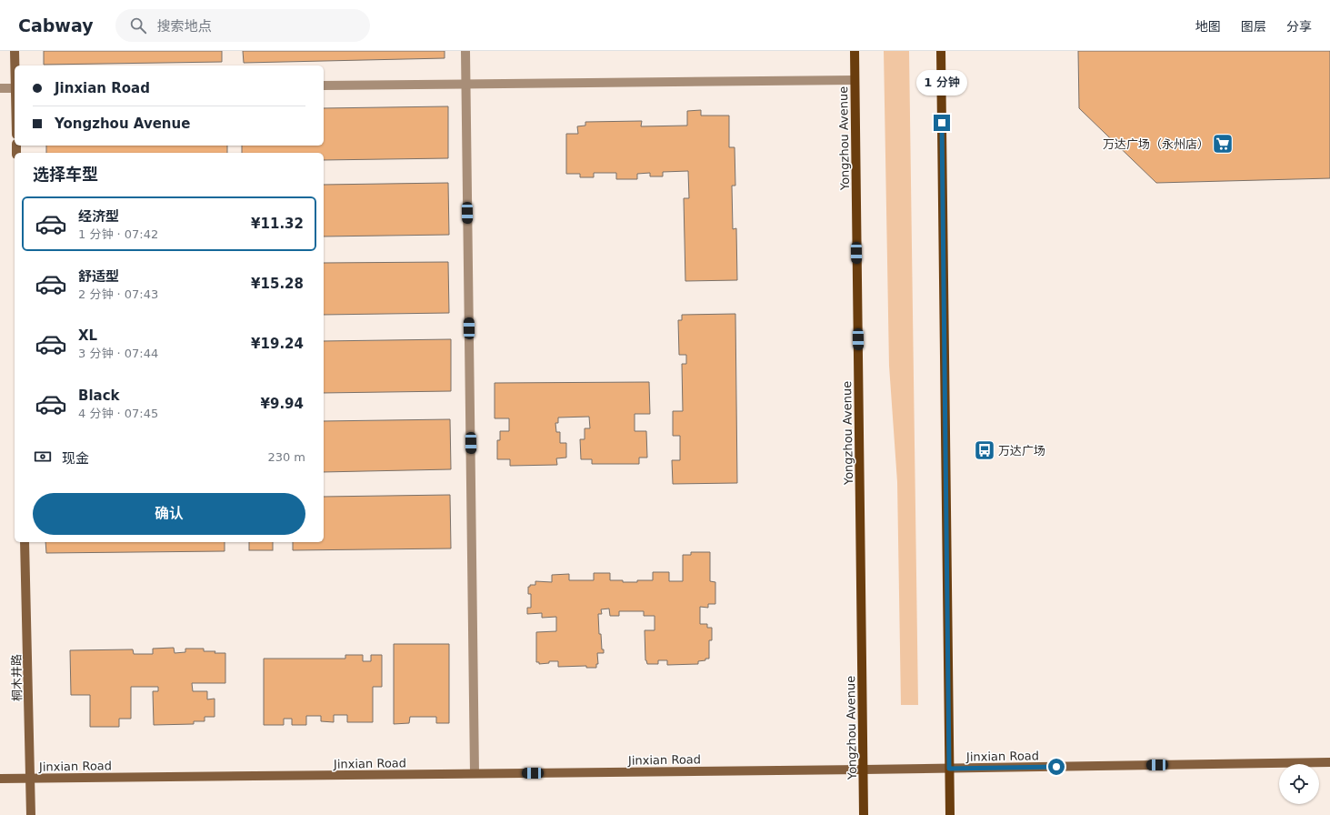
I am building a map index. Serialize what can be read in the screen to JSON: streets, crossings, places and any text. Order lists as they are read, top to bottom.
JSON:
{
  "streets": {
    "main road": ["Yongzhou Avenue"],
    "street": ["桐木井路", "Jinxian Road"]
  },
  "crossings": [
    ["Yongzhou Avenue", "Jinxian Road"],
    ["桐木井路", "Jinxian Road"]
  ],
  "places": {
    "supermarket": ["万达广场（永州店）"],
    "bus stop": ["万达广场"]
  },
  "page": {
    "header": "Cabway",
    "search": "搜索地点",
    "nav": ["地图", "图层", "分享"],
    "banner": ["Jinxian Road", "Yongzhou Avenue"],
    "bubble": "1 分钟",
    "heading": "选择车型",
    "list": [
      {
        "name": "经济型",
        "note": "1 分钟 · 07:42",
        "value": "¥11.32"
      },
      {
        "name": "舒适型",
        "note": "2 分钟 · 07:43",
        "value": "¥15.28"
      },
      {
        "name": "XL",
        "note": "3 分钟 · 07:44",
        "value": "¥19.24"
      },
      {
        "name": "Black",
        "note": "4 分钟 · 07:45",
        "value": "¥9.94"
      }
    ],
    "pay": ["现金", "230 m"],
    "buttons": "确认"
  }
}
